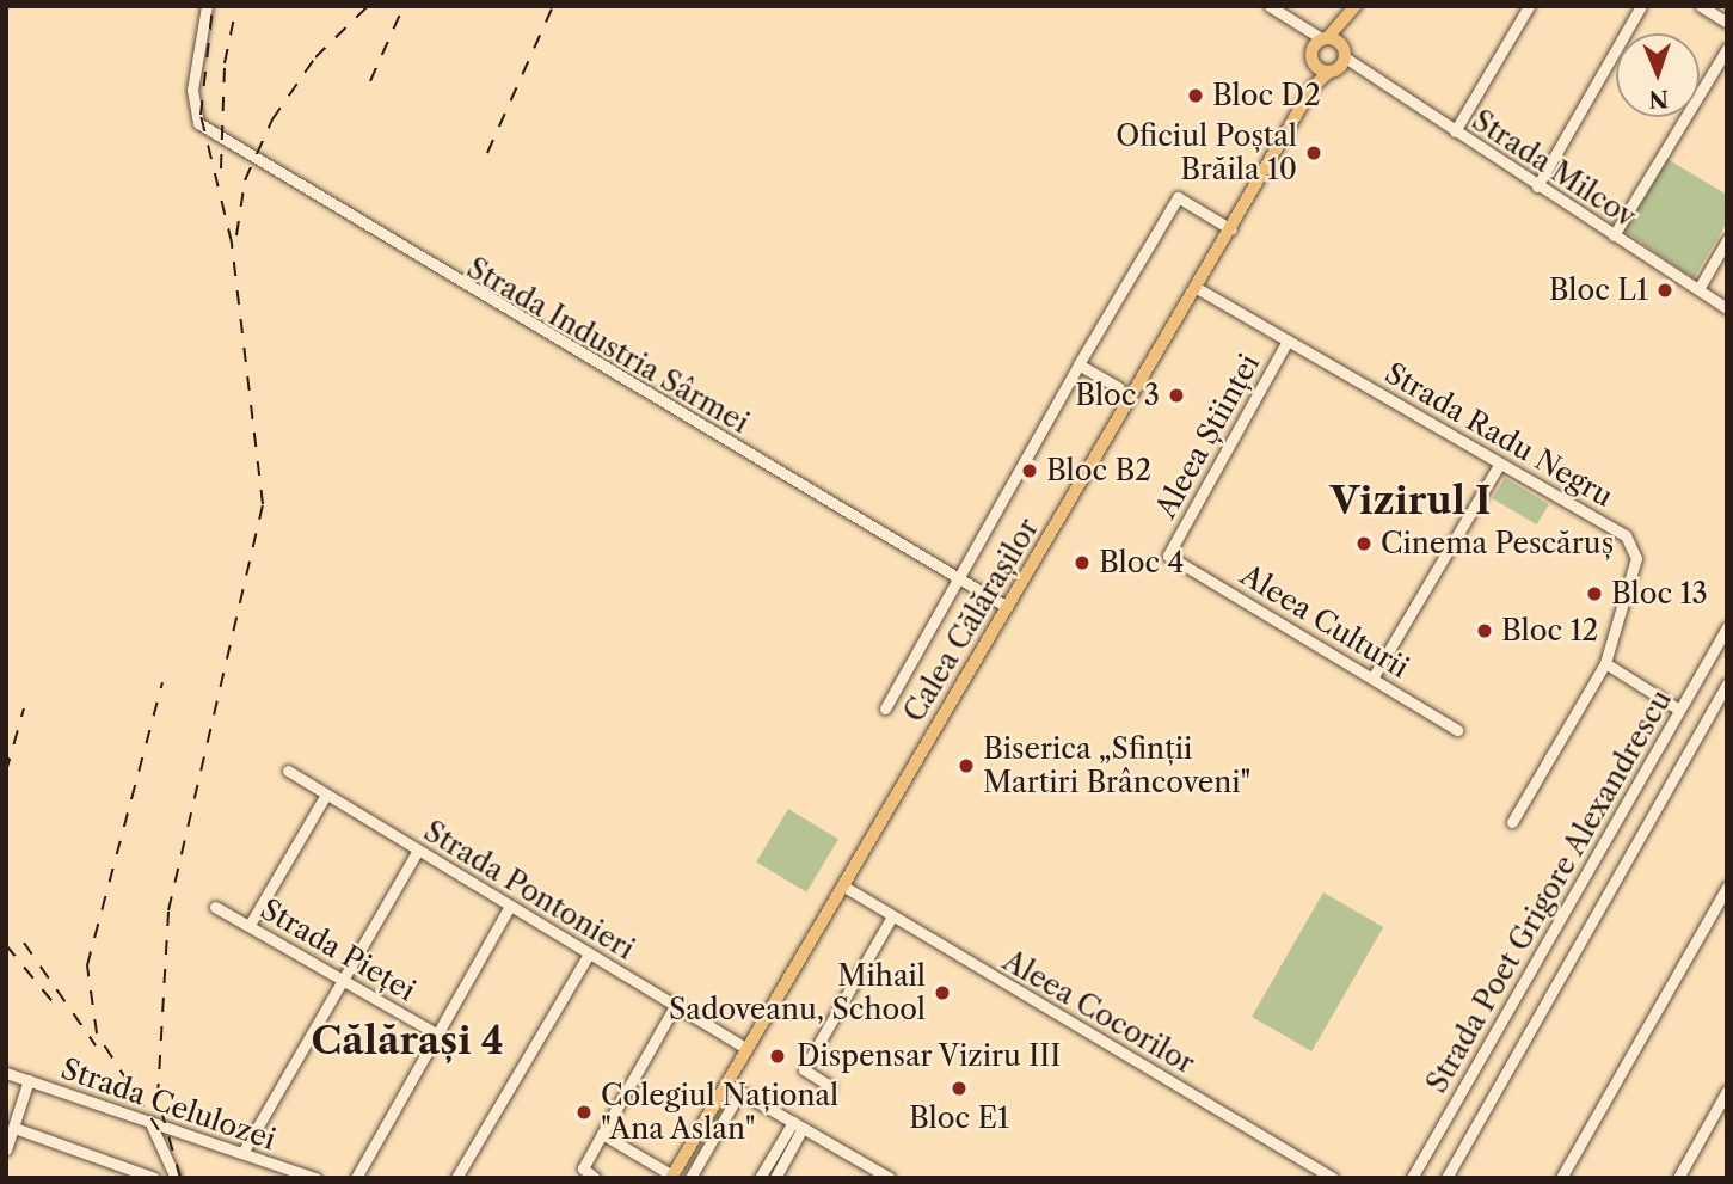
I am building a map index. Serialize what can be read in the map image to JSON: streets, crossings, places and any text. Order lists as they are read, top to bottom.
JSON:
{
  "streets": {
    "main road": ["Calea Călărașilor"],
    "street": [
      "Strada Milcov",
      "Strada Industria Sârmei",
      "Strada Radu Negru",
      "Aleea Științei",
      "Aleea Culturii",
      "Strada Pontonieri",
      "Strada Poet Grigore Alexandrescu",
      "Strada Pieței",
      "Aleea Cocorilor",
      "Strada Celulozei"
    ]
  },
  "crossings": [
    ["Strada Milcov", "Calea Călărașilor"],
    ["Strada Industria Sârmei", "Calea Călărașilor"],
    ["Strada Radu Negru", "Aleea Științei"],
    ["Strada Radu Negru", "Calea Călărașilor"],
    ["Aleea Științei", "Aleea Culturii"],
    ["Calea Călărașilor", "Strada Pontonieri"],
    ["Calea Călărașilor", "Aleea Cocorilor"]
  ],
  "districts": ["Vizirul I", "Călărași 4"],
  "places": [
    "Bloc D2",
    "Oficiul Poștal Brăila 10",
    "Bloc L1",
    "Bloc 3",
    "Bloc B2",
    "Cinema Pescăruș",
    "Bloc 4",
    "Bloc 13",
    "Bloc 12",
    "Biserica „Sfinții Martiri Brâncoveni\"",
    "Mihail Sadoveanu, School",
    "Dispensar Viziru III",
    "Bloc E1",
    "Colegiul Național \"Ana Aslan\""
  ],
  "north": "bottom"
}
